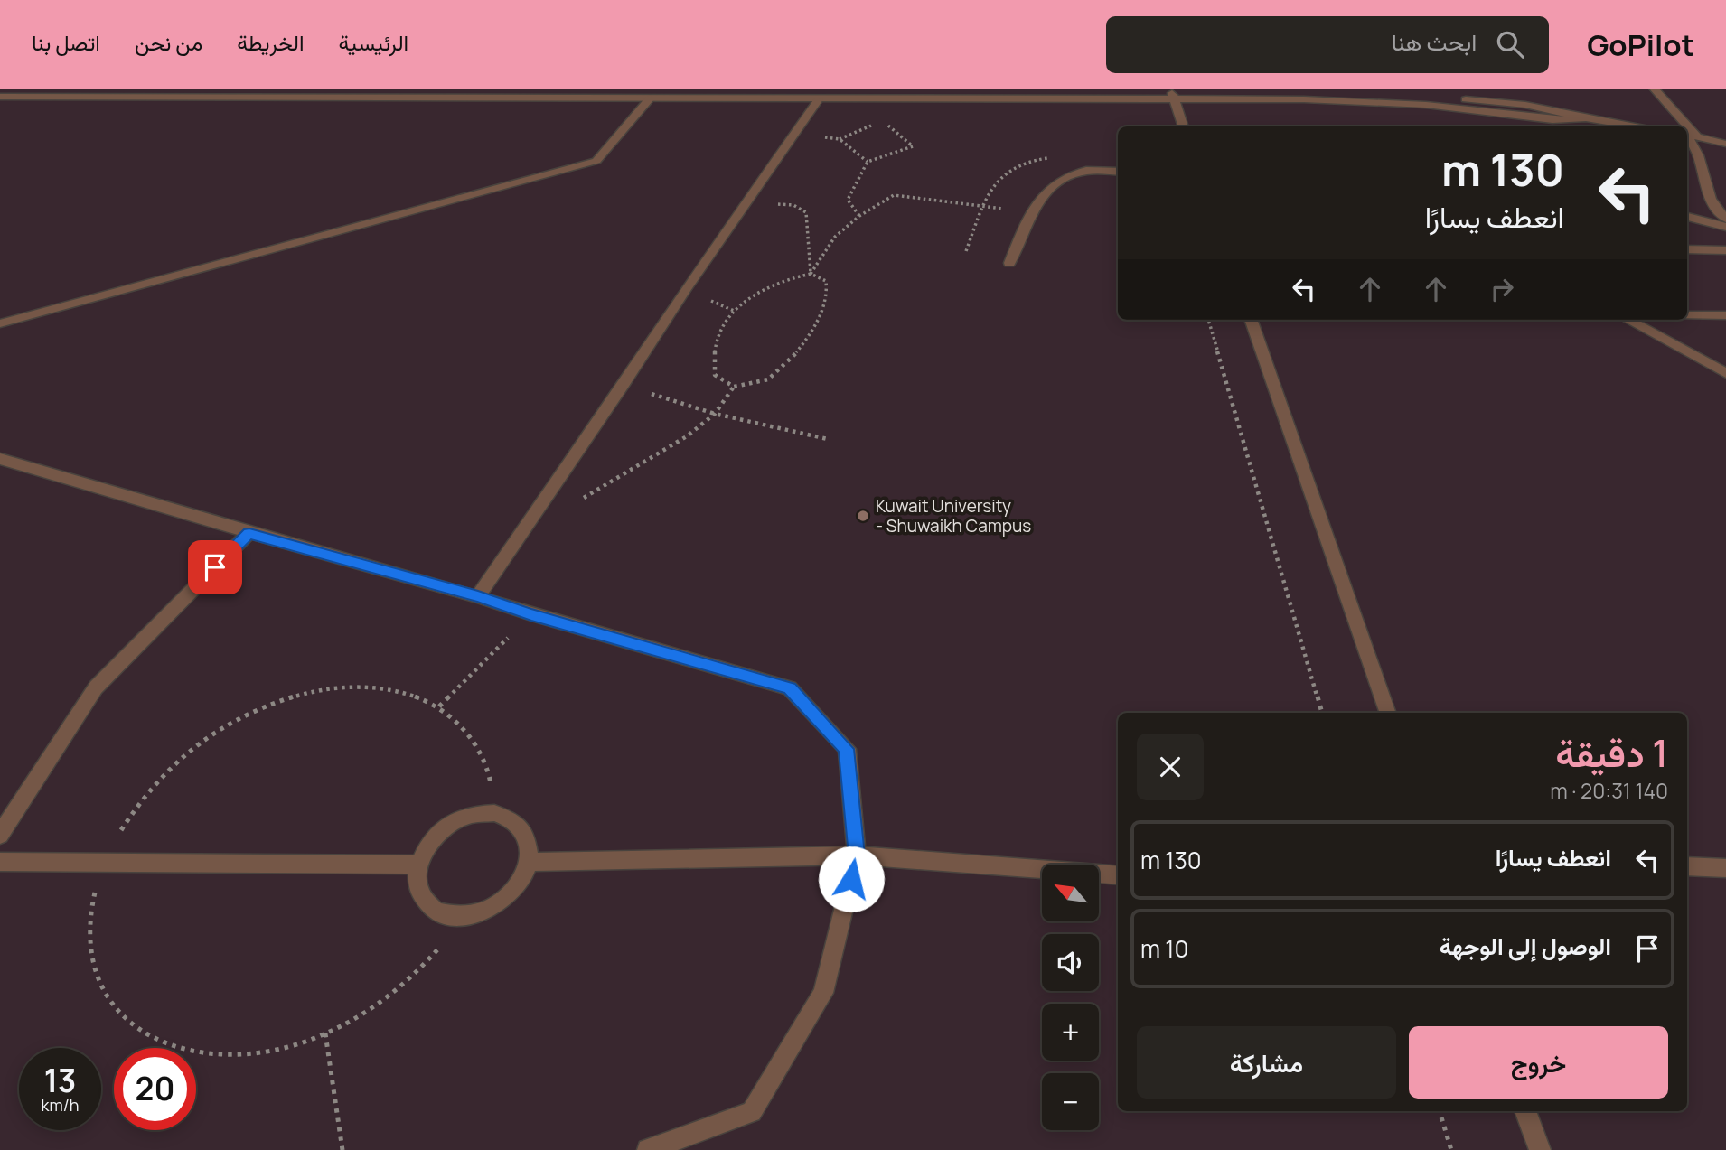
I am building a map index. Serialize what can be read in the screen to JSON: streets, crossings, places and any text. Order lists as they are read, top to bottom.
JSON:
{
  "places": ["Kuwait University - Shuwaikh Campus"],
  "north": "top left",
  "page": {
    "header": "GoPilot",
    "search": "ابحث هنا",
    "nav": [
      "الرئيسية",
      "الخريطة",
      "من نحن",
      "اتصل بنا"
    ],
    "turn": ["130 m", "انعطف يسارًا"],
    "heading": ["1 دقيقة", "140 m · 20:31"],
    "list": [
      {
        "name": "انعطف يسارًا",
        "value": "130 m"
      },
      {
        "name": "الوصول إلى الوجهة",
        "value": "10 m"
      }
    ],
    "map_buttons": ["+", "−"],
    "buttons": ["خروج", "مشاركة"],
    "speed": "13 km/h",
    "limit": "20"
  }
}
